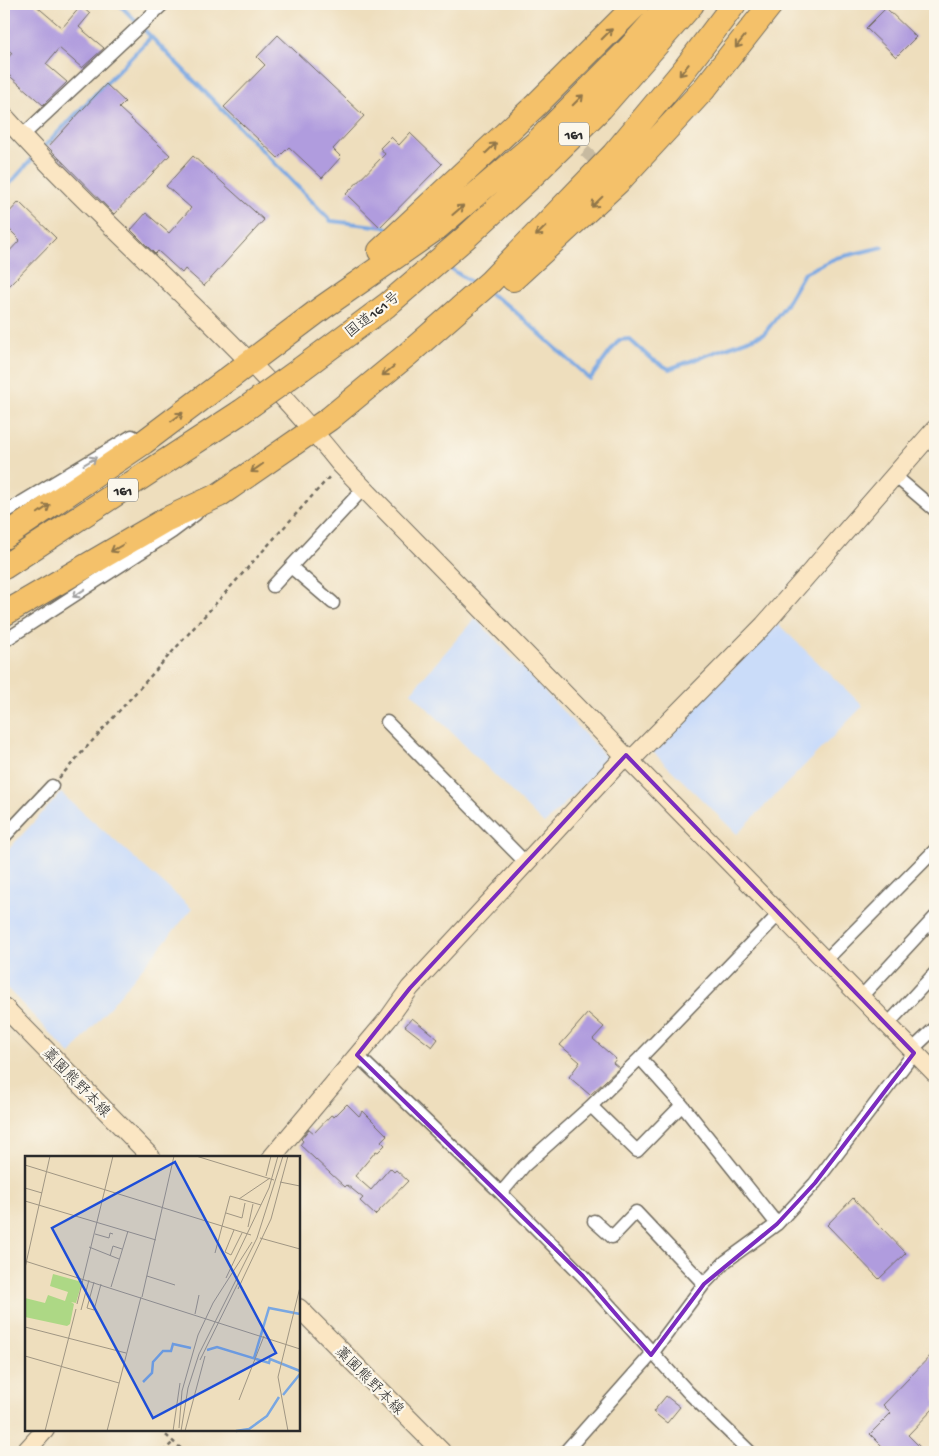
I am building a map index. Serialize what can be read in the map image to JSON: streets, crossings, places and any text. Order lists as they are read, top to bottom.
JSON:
{
  "streets": {
    "highway": ["161", "国道161号"],
    "street": ["藁園熊野本線"]
  }
}
